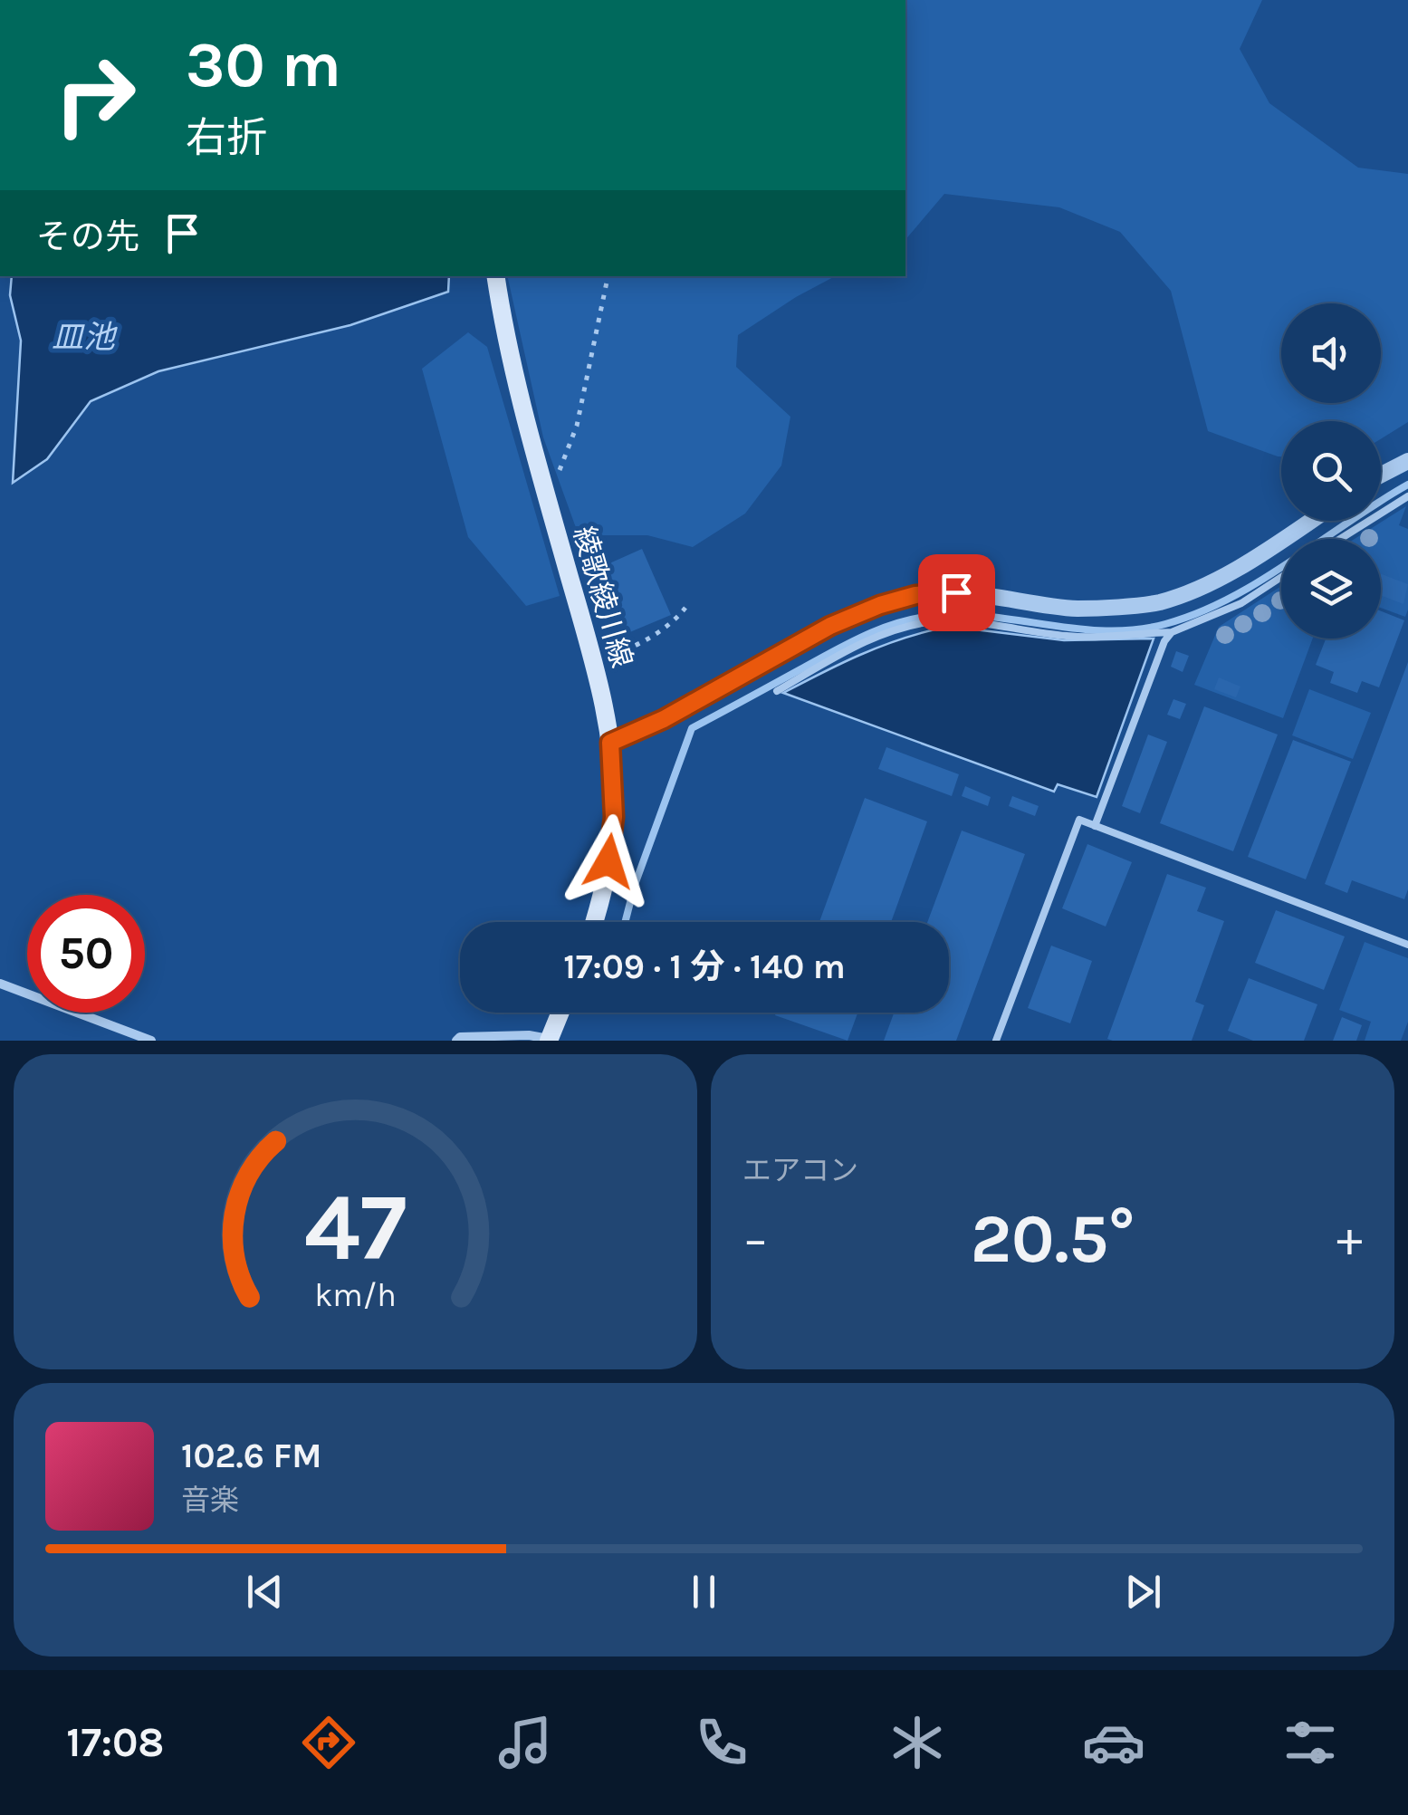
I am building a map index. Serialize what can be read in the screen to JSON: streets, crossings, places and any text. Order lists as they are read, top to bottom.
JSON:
{
  "streets": {
    "main road": ["綾歌綾川線"]
  },
  "water": ["皿池"],
  "page": {
    "turn": ["30 m", "右折"],
    "then": "その先",
    "limit": "50",
    "trip": "17:09 · 1 分 · 140 m",
    "tile": "エアコン",
    "heat": ["−", "20.5°", "+"],
    "song": ["102.6 FM", "音楽"],
    "tabs": "17:08",
    "gauge": ["47", "km/h"]
  }
}
